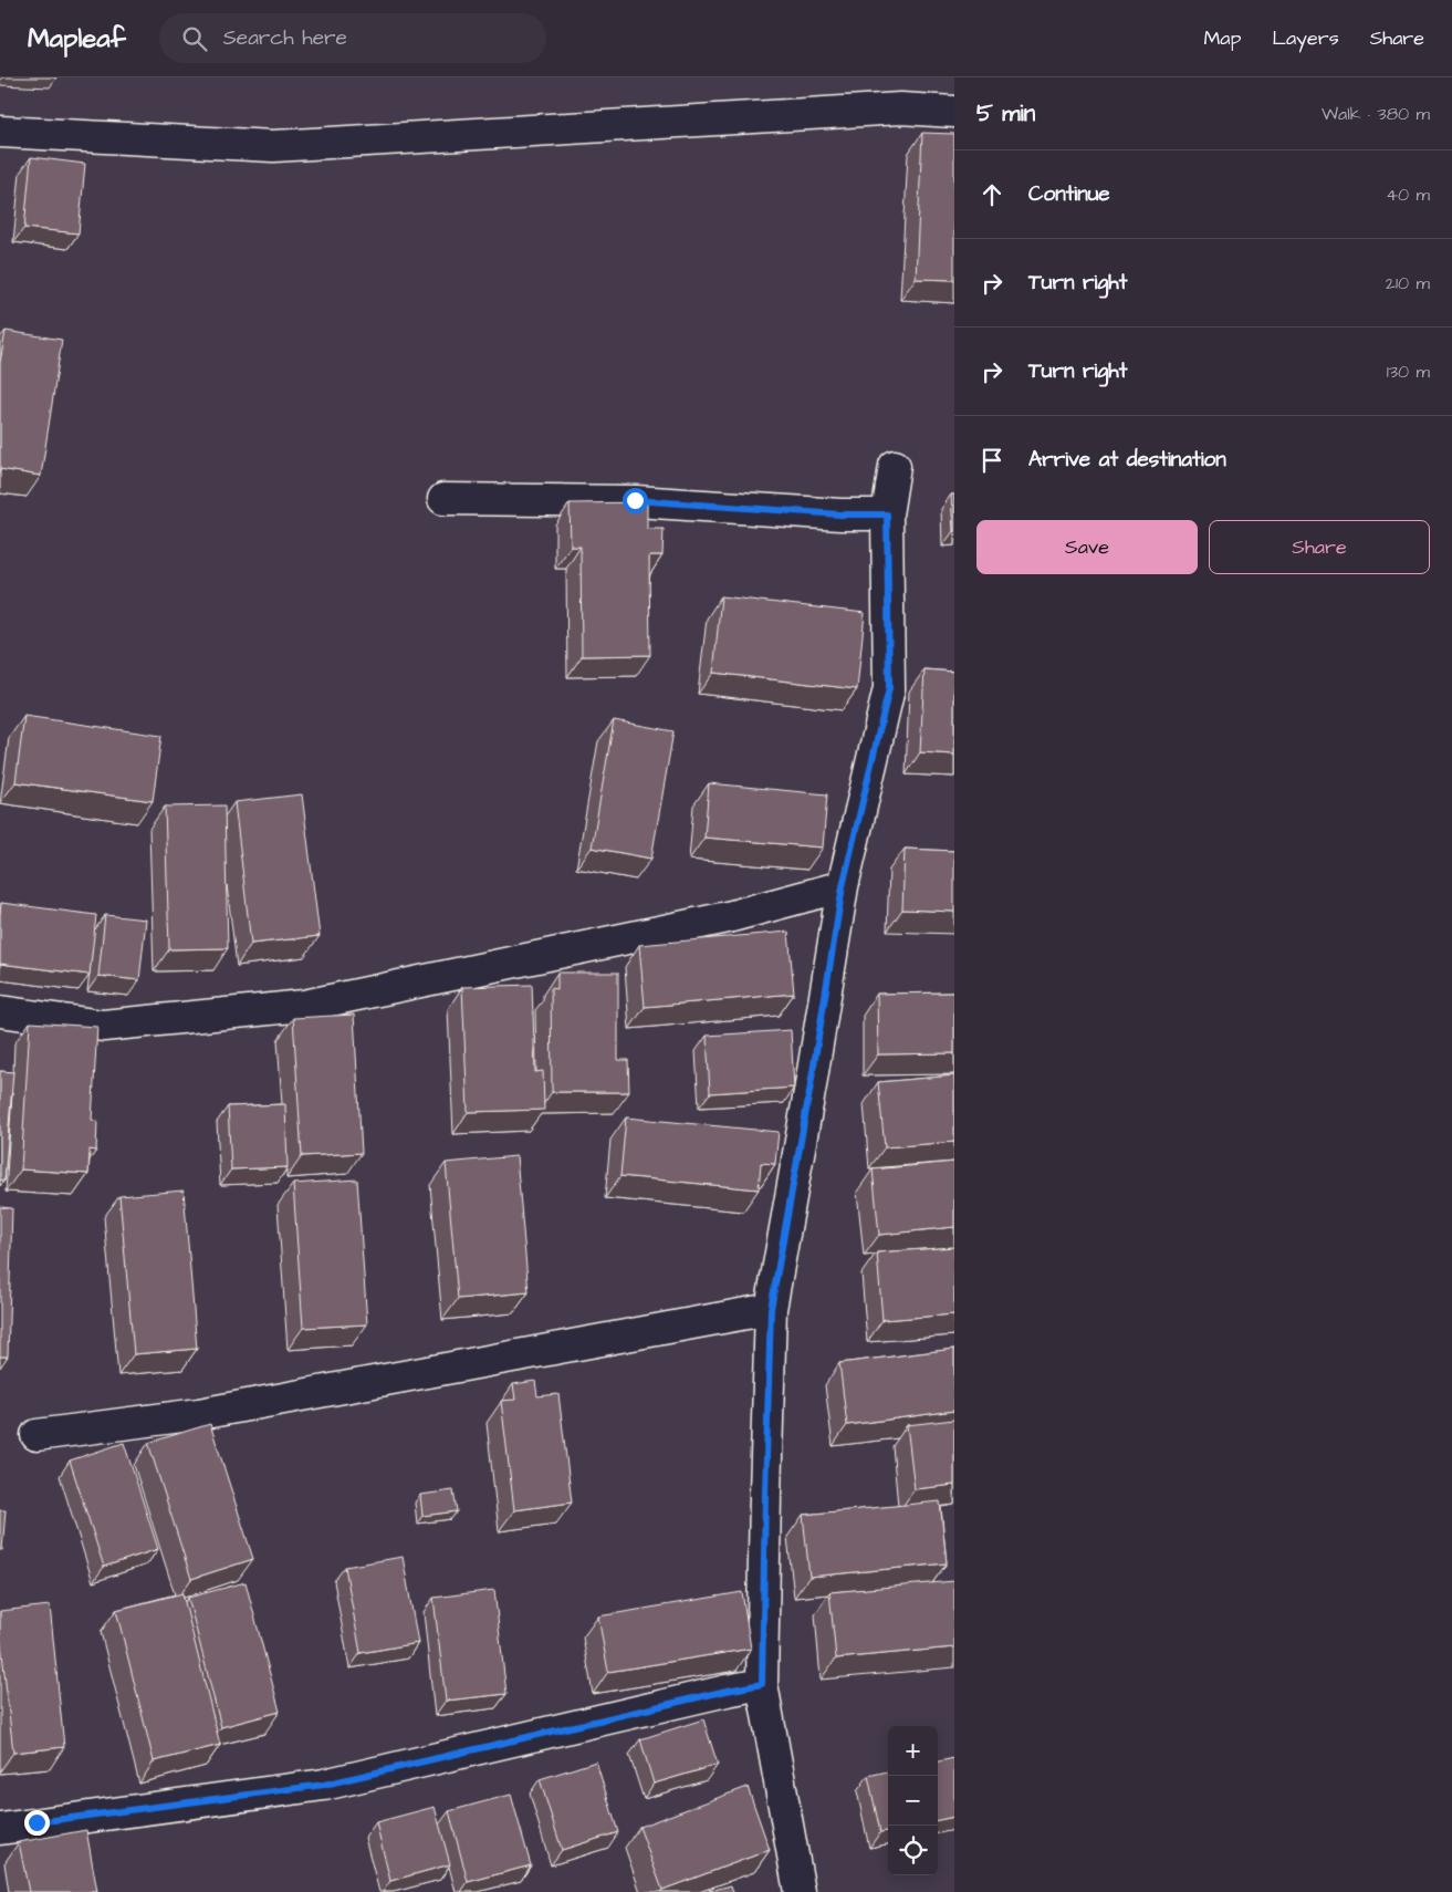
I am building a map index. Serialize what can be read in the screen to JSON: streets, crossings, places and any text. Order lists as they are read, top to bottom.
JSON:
{
  "page": {
    "header": "Mapleaf",
    "search": "Search here",
    "nav": ["Map", "Layers", "Share"],
    "heading": ["5 min", "Walk · 380 m"],
    "list": [
      ["Continue", "40 m"],
      ["Turn right", "210 m"],
      ["Turn right", "130 m"],
      "Arrive at destination"
    ],
    "buttons": ["Save", "Share"],
    "map_buttons": ["+", "−"]
  }
}
